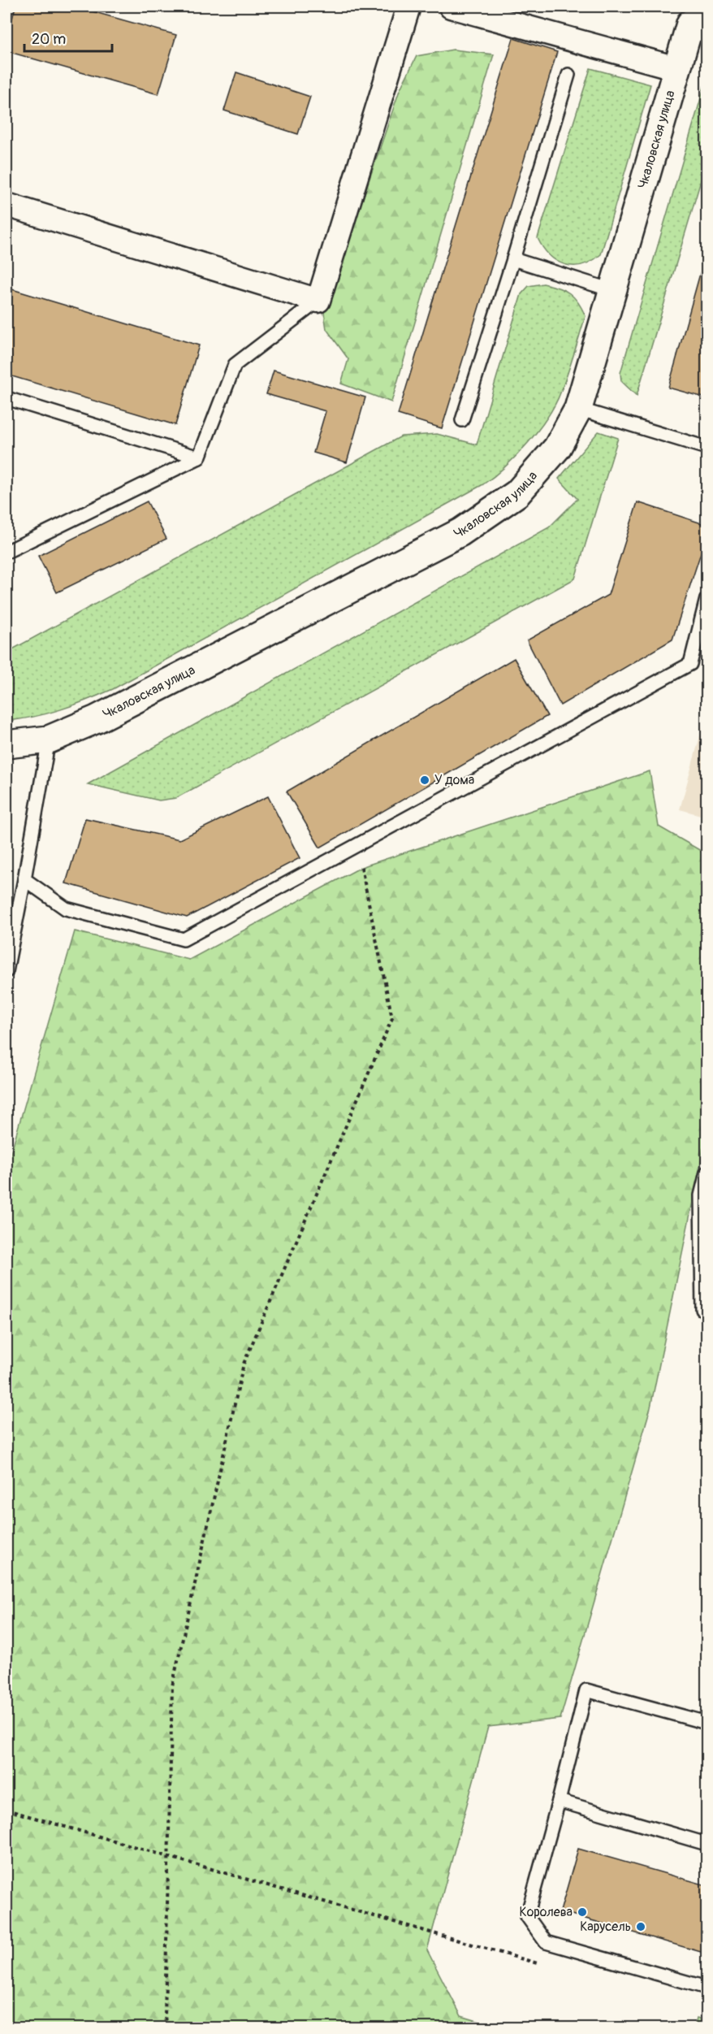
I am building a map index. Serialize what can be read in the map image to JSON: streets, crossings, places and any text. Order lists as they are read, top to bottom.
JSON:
{
  "streets": {
    "street": ["Чкаловская улица"]
  },
  "places": ["У дома", "Королева", "Карусель"],
  "scale_bar": "20 m"
}
